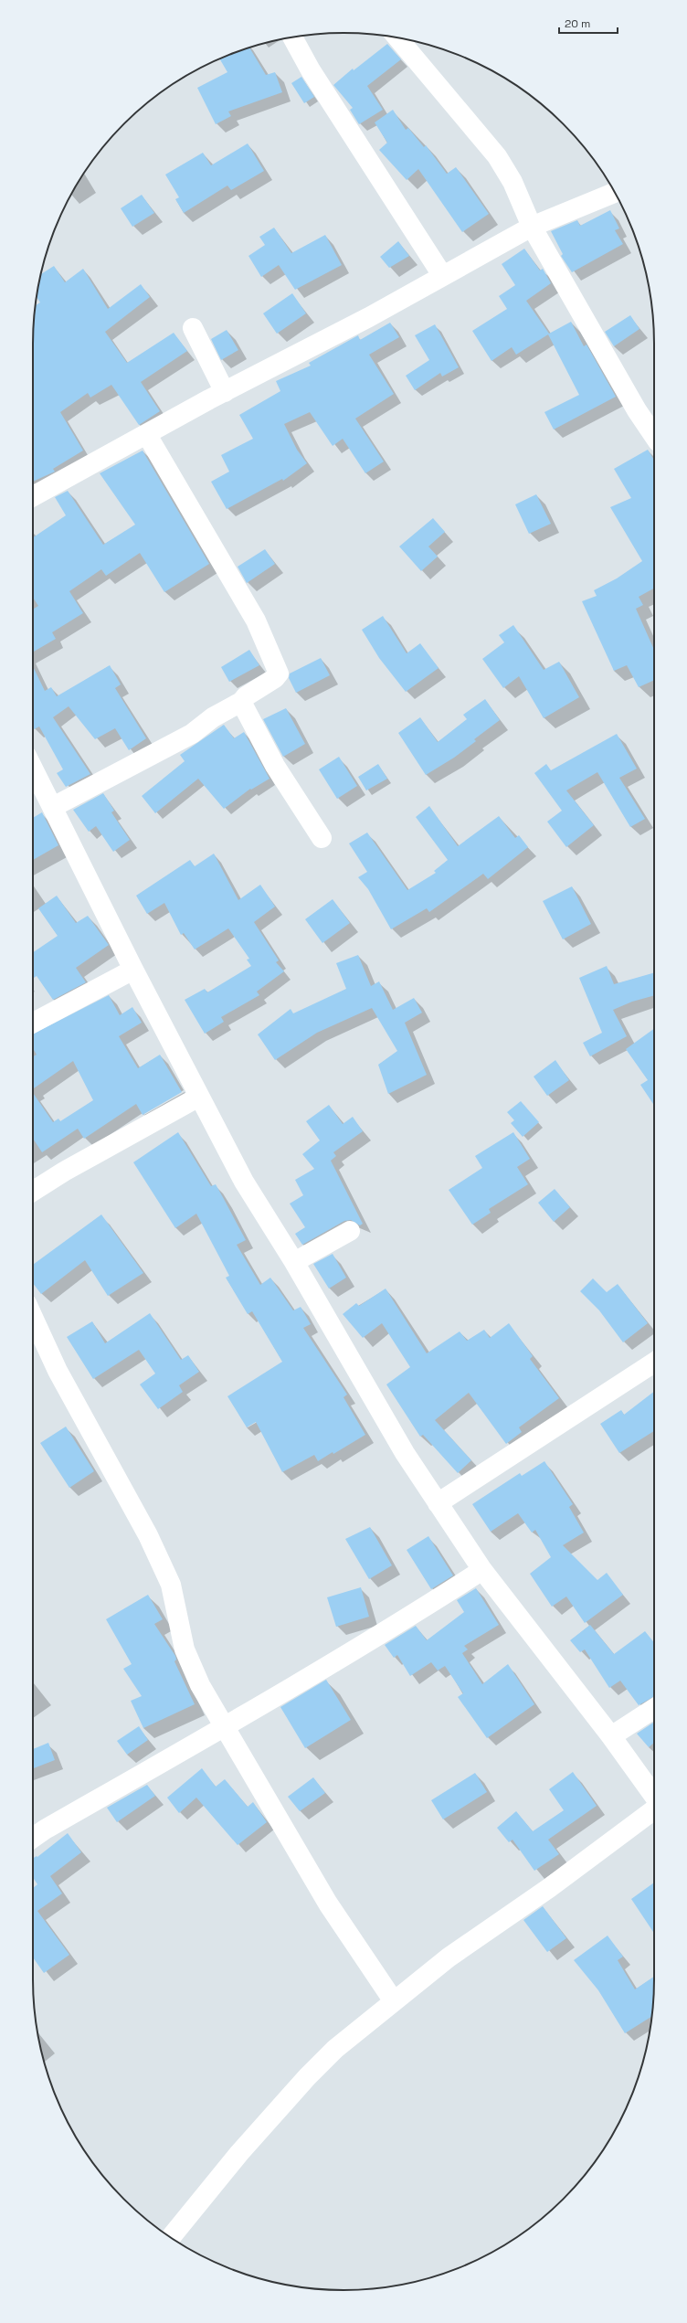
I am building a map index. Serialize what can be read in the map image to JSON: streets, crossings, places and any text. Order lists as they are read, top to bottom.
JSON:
{
  "scale_bar": "20 m"
}
